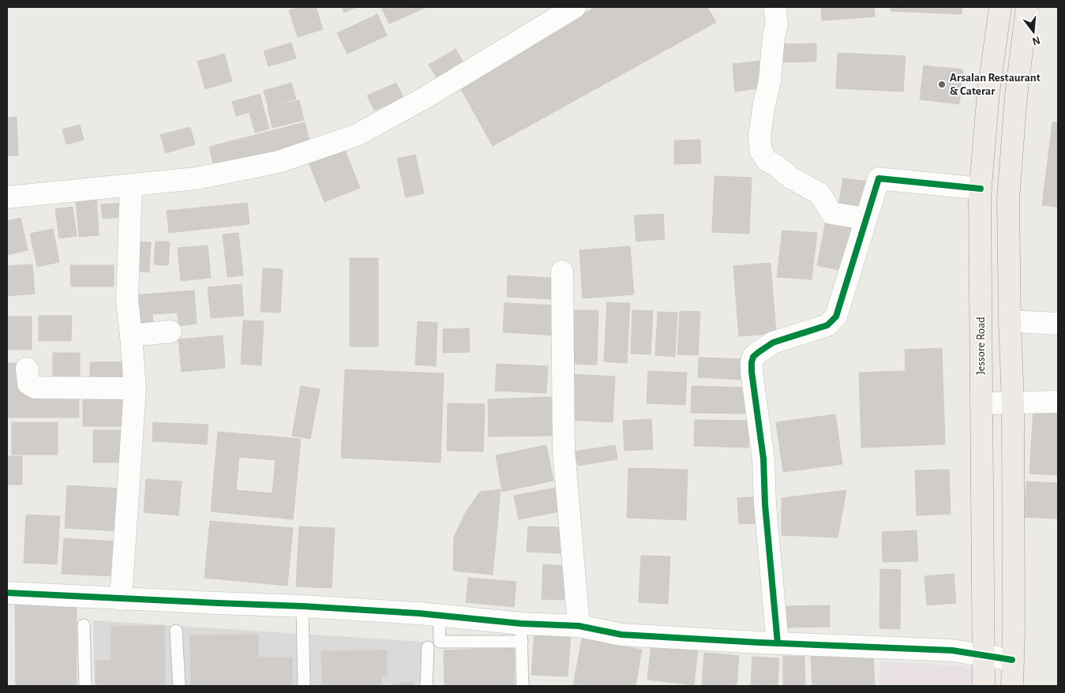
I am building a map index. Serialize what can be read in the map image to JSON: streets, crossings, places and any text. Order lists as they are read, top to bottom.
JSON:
{
  "streets": {
    "main road": ["Jessore Road"]
  },
  "places": ["Arsalan Restaurant & Caterar"],
  "north": "bottom"
}
